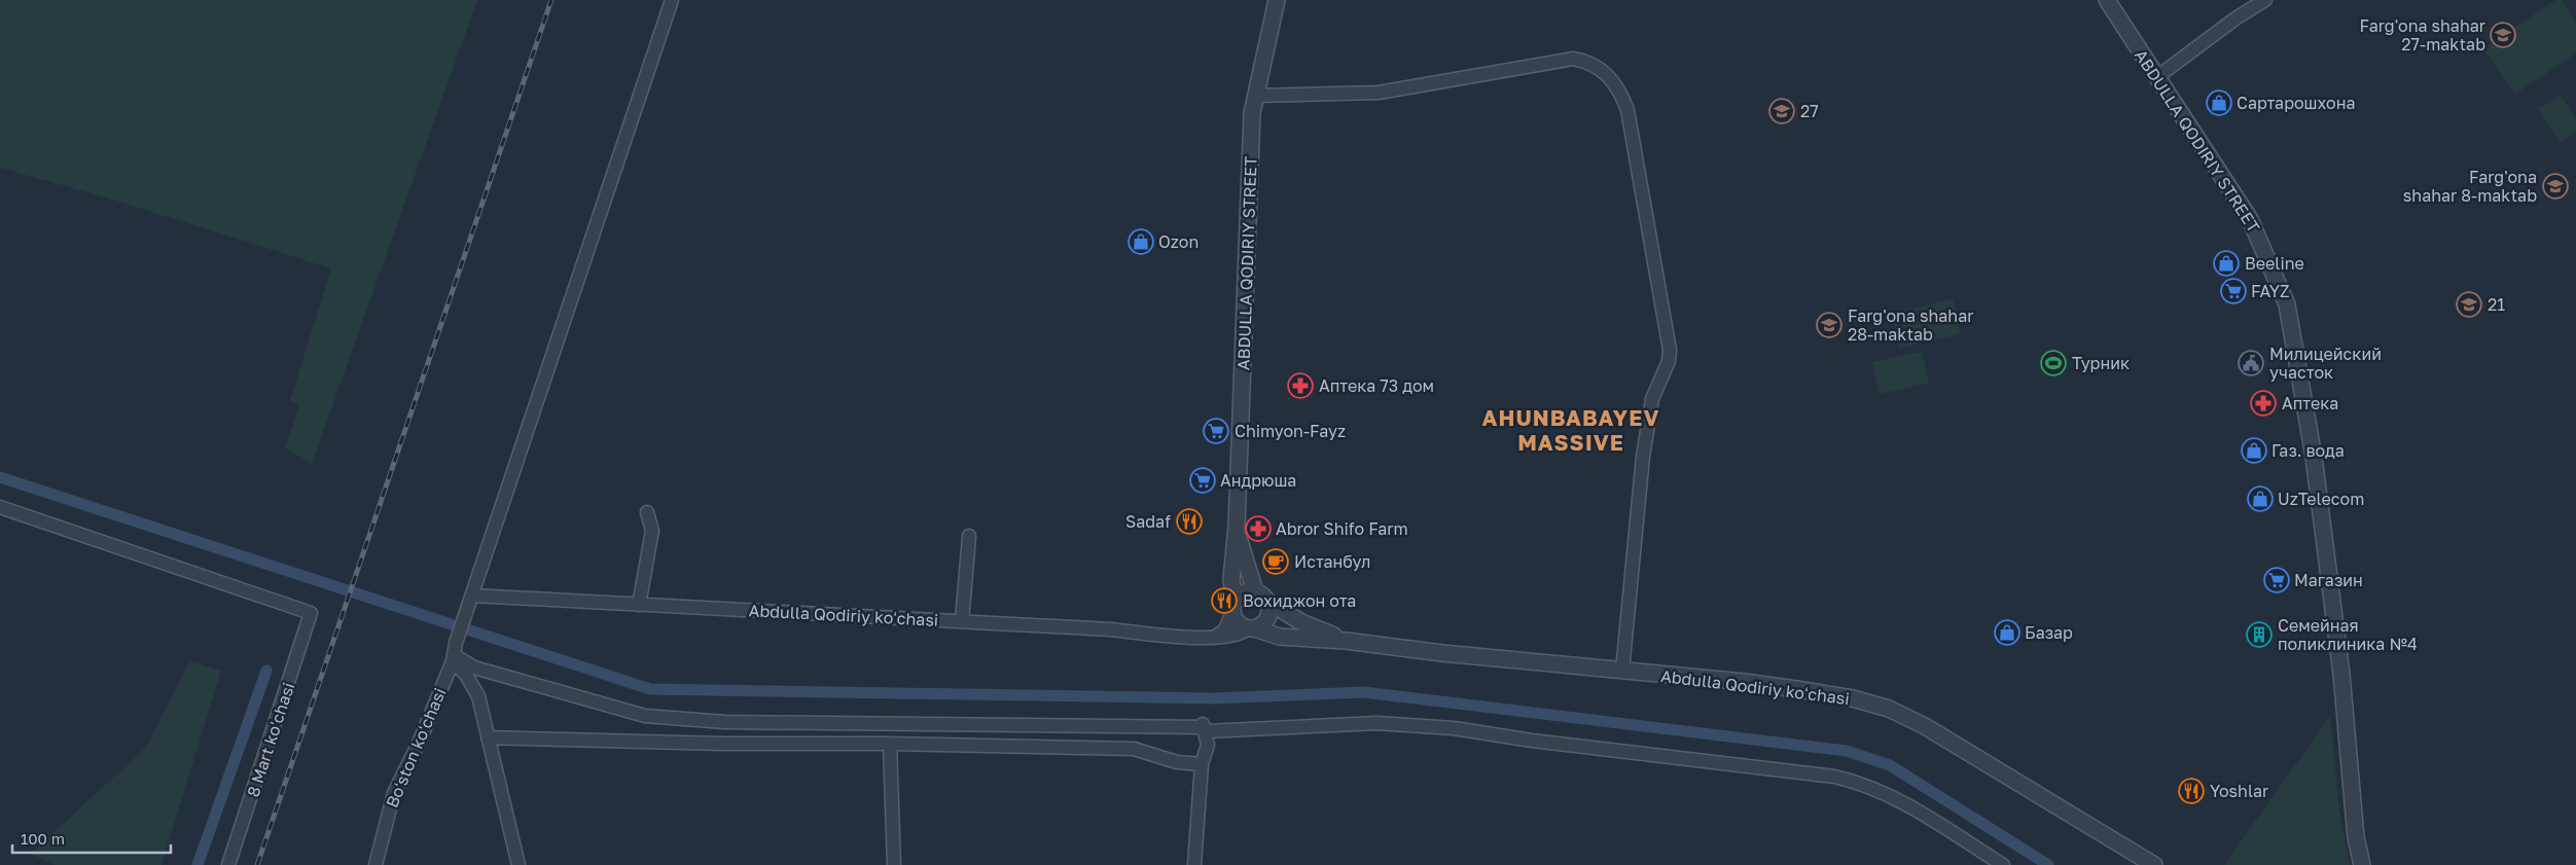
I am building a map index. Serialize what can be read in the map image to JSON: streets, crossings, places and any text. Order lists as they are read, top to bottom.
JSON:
{
  "streets": {
    "street": [
      "ABDULLA QODIRIY STREET",
      "Abdulla Qodiriy koʻchasi",
      "8 Mart koʻchasi",
      "Boʻston koʻchasi"
    ]
  },
  "crossings": [
    ["Abdulla Qodiriy koʻchasi", "Boʻston koʻchasi"]
  ],
  "districts": ["AHUNBABAYEV MASSIVE"],
  "places": {
    "school or university": [
      "Farg'ona shahar 27-maktab",
      "27",
      "Farg'ona shahar 8-maktab",
      "21",
      "Farg'ona shahar 28-maktab"
    ],
    "shop": [
      "Сартарошхона",
      "Ozon",
      "Beeline",
      "Газ. вода",
      "UzTelecom",
      "Базар"
    ],
    "supermarket": [
      "FAYZ",
      "Chimyon-Fayz",
      "Андрюша",
      "Магазин"
    ],
    "sports": ["Турник"],
    "public building": ["Милицейский участок"],
    "pharmacy": ["Аптека 73 дом", "Аптека", "Abror Shifo Farm"],
    "restaurant": ["Sadaf", "Вохиджон ота", "Yoshlar"],
    "cafe": ["Истанбул"],
    "building": ["Семейная поликлиника №4"]
  },
  "scale_bar": "100 m"
}
